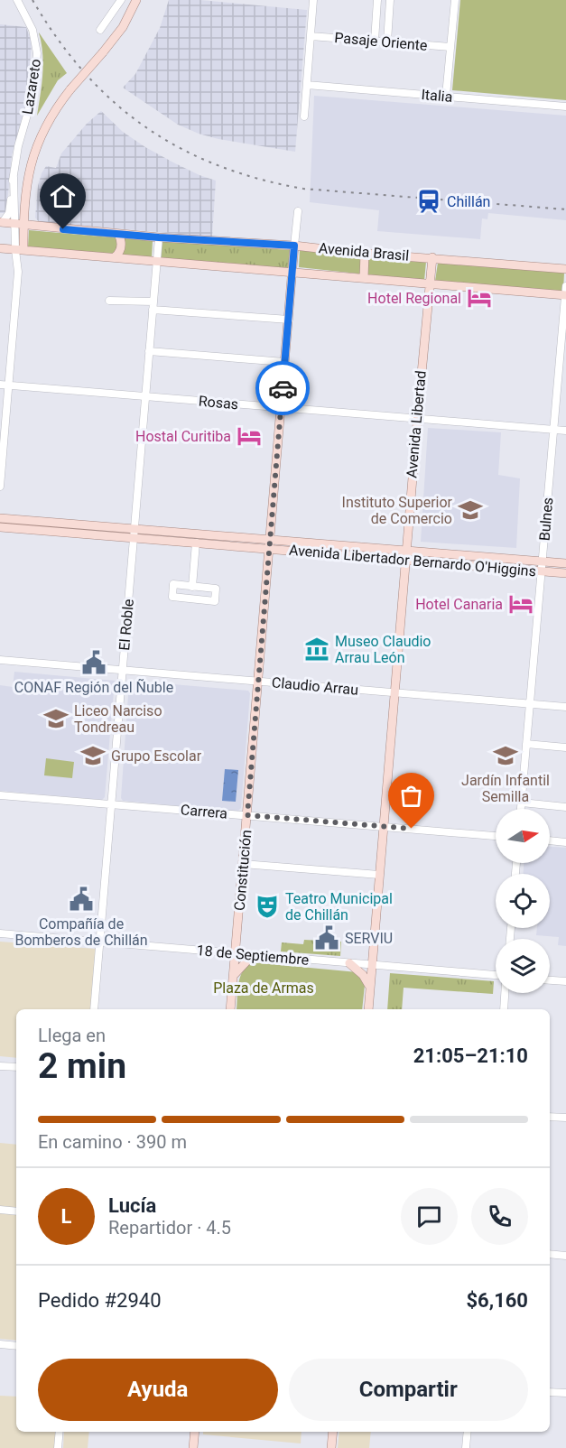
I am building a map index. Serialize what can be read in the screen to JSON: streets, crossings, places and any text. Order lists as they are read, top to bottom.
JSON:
{
  "streets": {
    "main road": [
      "Avenida Brasil",
      "Avenida Libertad",
      "Avenida Libertador Bernardo O'Higgins",
      "Constitución"
    ],
    "street": [
      "Pasaje Oriente",
      "Lazareto",
      "Italia",
      "Rosas",
      "Bulnes",
      "El Roble",
      "Claudio Arrau",
      "Carrera",
      "18 de Septiembre"
    ]
  },
  "crossings": [
    ["Lazareto", "Avenida Brasil"],
    ["Lazareto", "Rosas"],
    ["Avenida Brasil", "Avenida Libertad"],
    ["Avenida Brasil", "Bulnes"],
    ["Avenida Brasil", "El Roble"],
    ["Avenida Brasil", "Constitución"],
    ["Rosas", "Avenida Libertad"],
    ["Rosas", "Bulnes"],
    ["Rosas", "El Roble"],
    ["Rosas", "Constitución"],
    ["Avenida Libertad", "Avenida Libertador Bernardo O'Higgins"],
    ["Avenida Libertad", "Claudio Arrau"],
    ["Avenida Libertad", "Carrera"],
    ["Avenida Libertad", "18 de Septiembre"],
    ["Bulnes", "Avenida Libertador Bernardo O'Higgins"],
    ["Bulnes", "Claudio Arrau"],
    ["Avenida Libertador Bernardo O'Higgins", "El Roble"],
    ["Avenida Libertador Bernardo O'Higgins", "Constitución"],
    ["El Roble", "Claudio Arrau"],
    ["El Roble", "Carrera"],
    ["El Roble", "18 de Septiembre"],
    ["Claudio Arrau", "Constitución"],
    ["Carrera", "Constitución"],
    ["Constitución", "18 de Septiembre"]
  ],
  "parks": ["Plaza de Armas"],
  "places": {
    "station": ["Chillán"],
    "hotel": ["Hotel Regional", "Hostal Curitiba", "Hotel Canaria"],
    "school or university": [
      "Instituto Superior de Comercio",
      "Liceo Narciso Tondreau",
      "Grupo Escolar",
      "Jardín Infantil Semilla"
    ],
    "museum": ["Museo Claudio Arrau León"],
    "public building": ["CONAF Región del Ñuble", "Compañía de Bomberos de Chillán", "SERVIU"],
    "theatre": ["Teatro Municipal de Chillán"]
  },
  "north": "right",
  "page": {
    "heading": ["2 min", "Llega en", "21:05–21:10"],
    "panel": [
      "Lucía",
      "Repartidor · 4.5",
      "Pedido #2940",
      "$6,160"
    ],
    "bar": "En camino · 390 m",
    "round": "L",
    "buttons": ["Ayuda", "Compartir"]
  }
}
